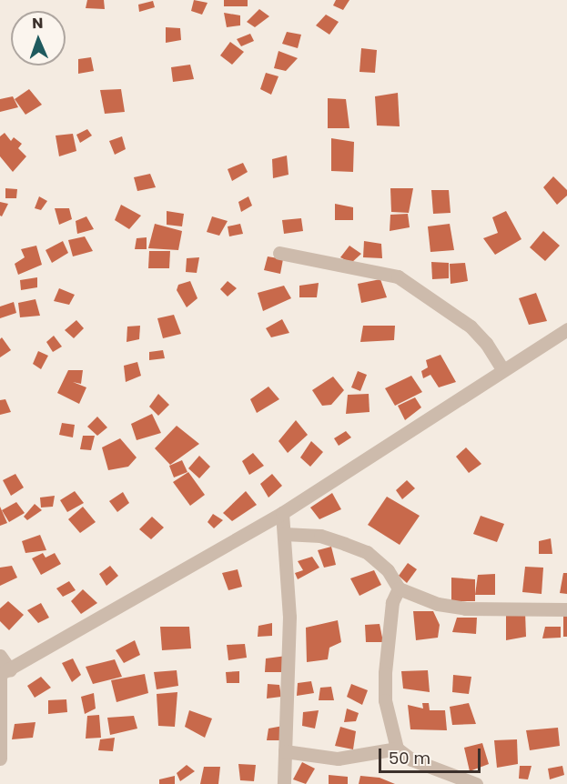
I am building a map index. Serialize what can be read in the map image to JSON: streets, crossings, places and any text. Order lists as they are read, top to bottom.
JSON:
{
  "scale_bar": "50 m",
  "north": "top"
}
